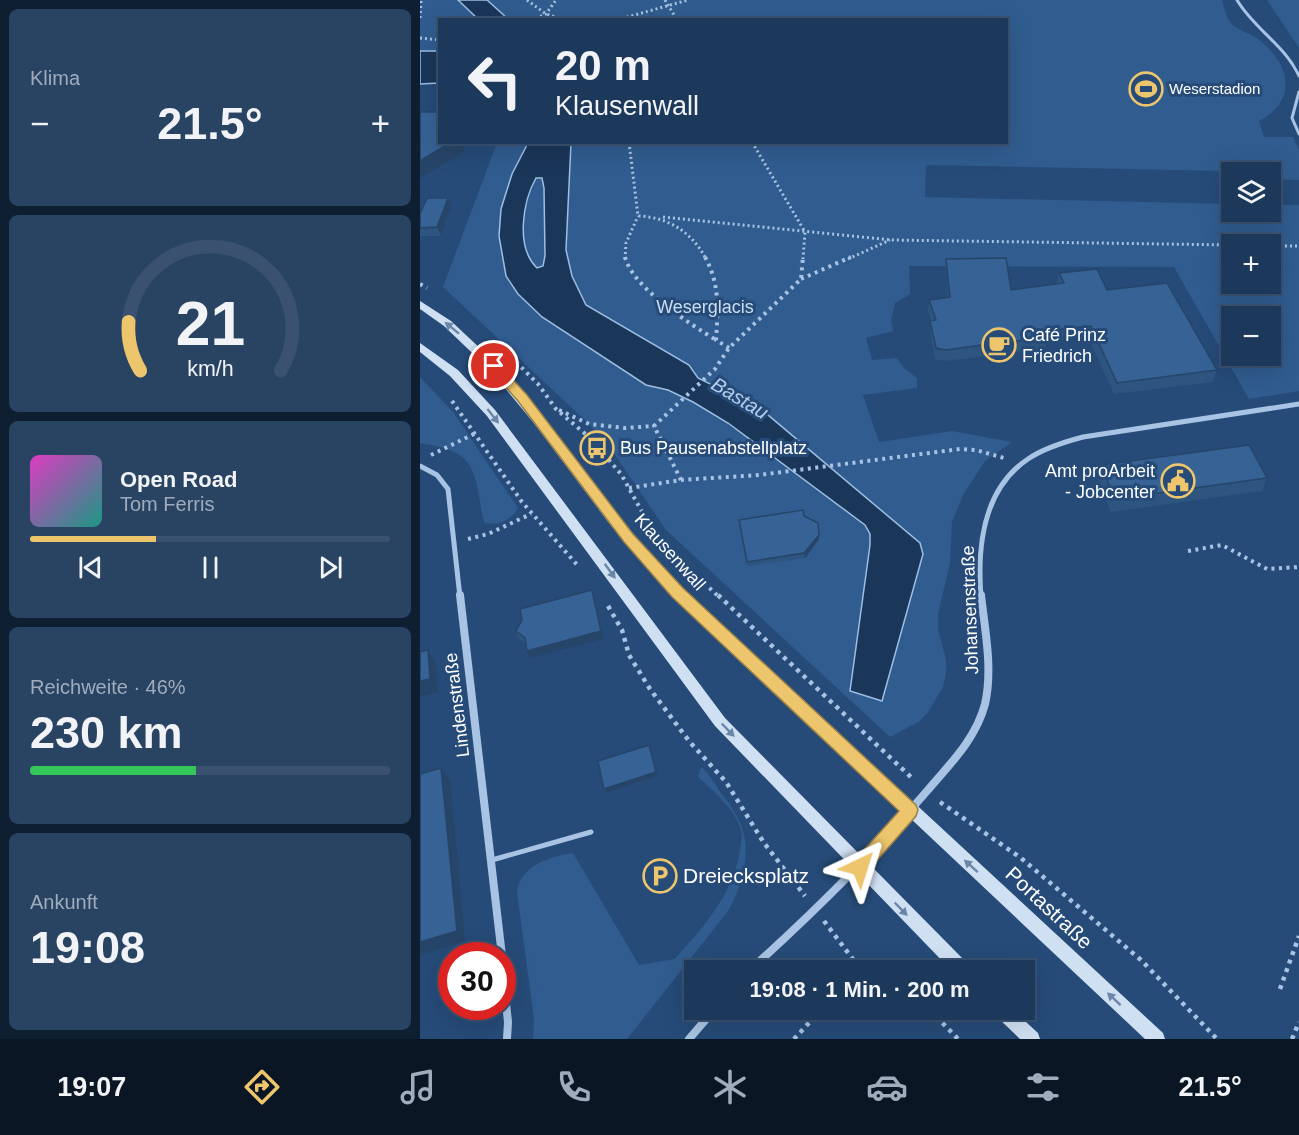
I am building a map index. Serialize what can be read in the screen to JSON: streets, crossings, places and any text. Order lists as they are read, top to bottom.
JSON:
{
  "streets": {
    "main road": ["Klausenwall", "Portastraße"],
    "street": ["Johansenstraße", "Lindenstraße"]
  },
  "crossings": [
    ["Klausenwall", "Johansenstraße"],
    ["Klausenwall", "Portastraße"],
    ["Johansenstraße", "Portastraße"]
  ],
  "water": ["Bastau"],
  "parks": ["Weserglacis"],
  "places": {
    "sports": ["Weserstadion"],
    "cafe": ["Café Prinz Friedrich"],
    "bus stop": ["Bus Pausenabstellplatz"],
    "public building": ["Amt proArbeit - Jobcenter"],
    "parking": ["Dreiecksplatz"]
  },
  "page": {
    "tile": [
      "Klima",
      ["Reichweite · 46%", "230 km"],
      ["Ankunft", "19:08"]
    ],
    "turn": ["20 m", "Klausenwall"],
    "heat": ["−", "21.5°", "+"],
    "map_buttons": ["+", "−"],
    "song": ["Open Road", "Tom Ferris"],
    "limit": "30",
    "trip": "19:08 · 1 Min. · 200 m",
    "tabs": ["19:07", "21.5°"],
    "gauge": ["21", "km/h"]
  }
}
